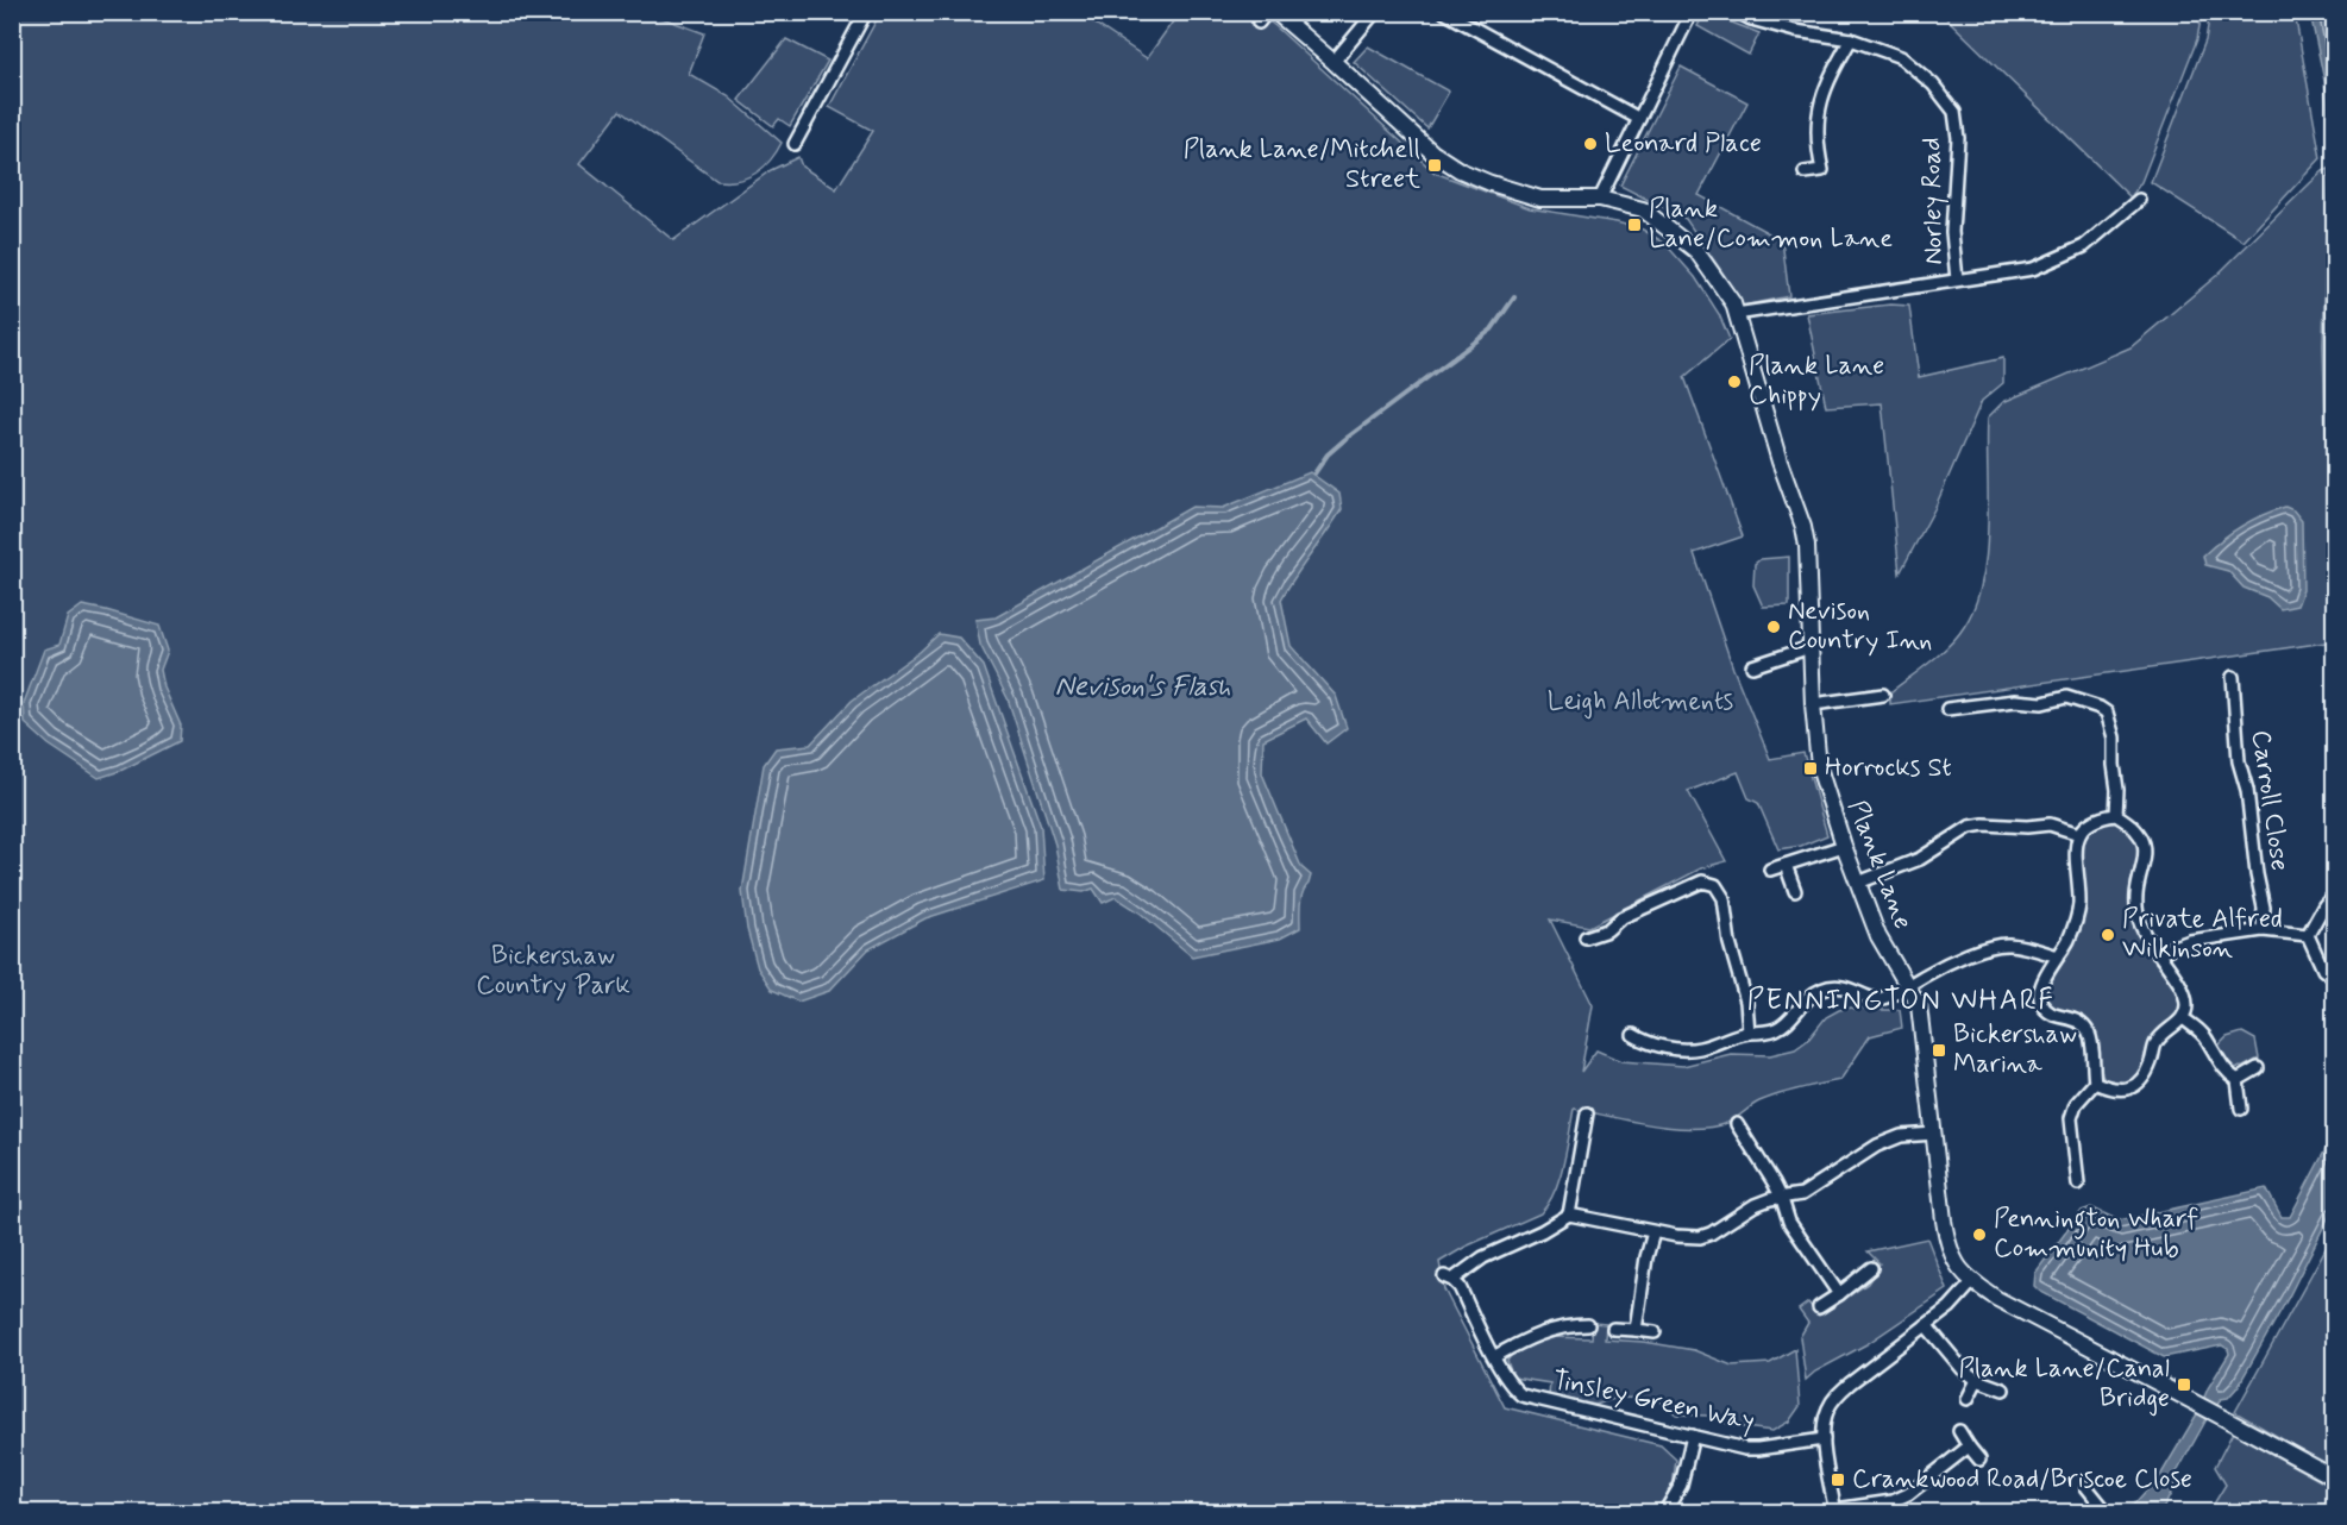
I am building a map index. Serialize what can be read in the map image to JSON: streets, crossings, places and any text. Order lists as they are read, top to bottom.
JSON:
{
  "streets": {
    "street": [
      "Norley Road",
      "Carroll Close",
      "Plank Lane",
      "Tinsley Green Way"
    ]
  },
  "districts": ["PENNINGTON WHARF"],
  "water": ["Nevison's Flash"],
  "parks": ["Leigh Allotments", "Bickershaw Country Park"],
  "places": {
    "other": [
      "Leonard Place",
      "Plank Lane Chippy",
      "Nevison Country Inn",
      "Private Alfred Wilkinson",
      "Pennington Wharf Community Hub"
    ],
    "transit": [
      "Plank Lane/Mitchell Street",
      "Plank Lane/Common Lane",
      "Horrocks St",
      "Bickershaw Marina",
      "Plank Lane/Canal Bridge",
      "Crankwood Road/Briscoe Close"
    ]
  }
}
